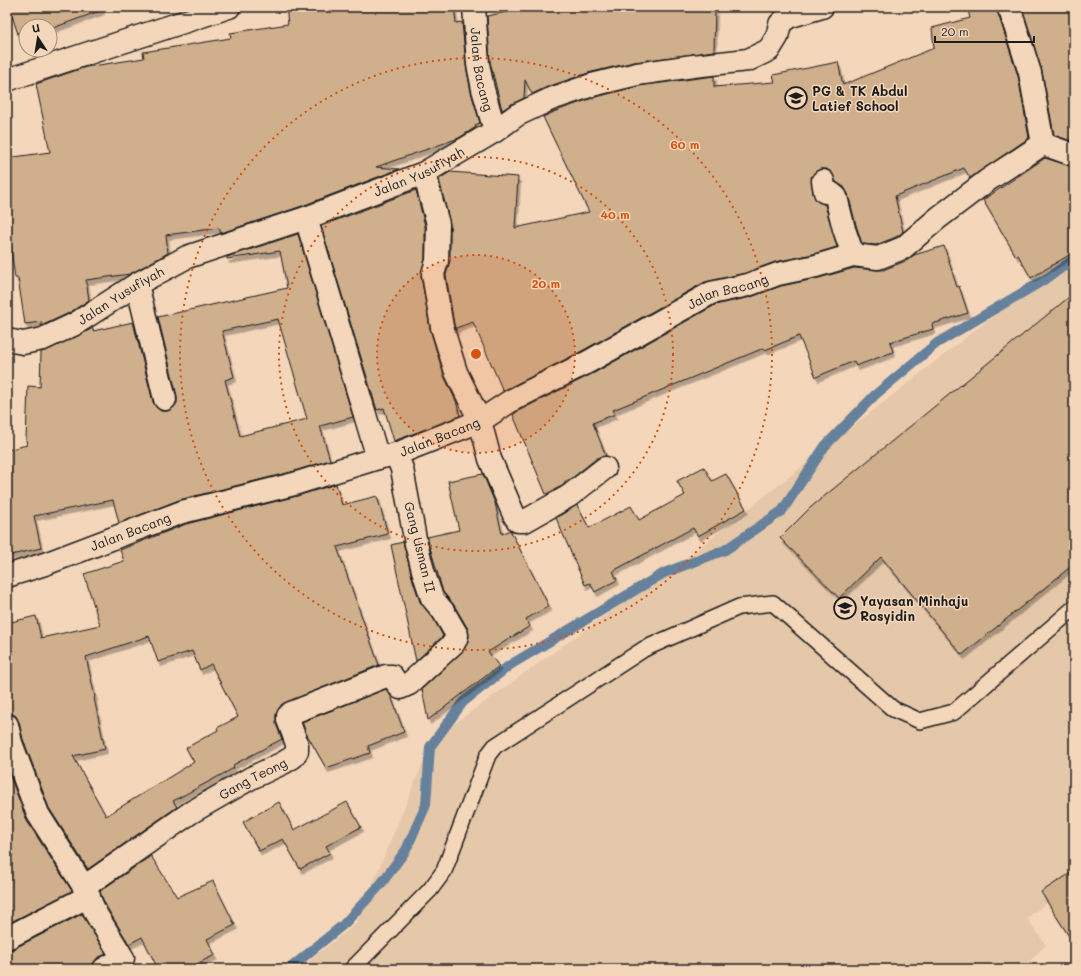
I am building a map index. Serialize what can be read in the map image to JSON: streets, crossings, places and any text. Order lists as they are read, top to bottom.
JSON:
{
  "streets": {
    "street": [
      "Jalan Bacang",
      "Jalan Yusufiyah",
      "Gang Usman II",
      "Gang Teong"
    ]
  },
  "crossings": [
    ["Jalan Bacang", "Jalan Yusufiyah"],
    ["Jalan Bacang", "Gang Usman II"],
    ["Jalan Yusufiyah", "Gang Usman II"],
    ["Gang Usman II", "Gang Teong"]
  ],
  "places": {
    "school or university": ["PG & TK Abdul Latief School", "Yayasan Minhaju Rosyidin"]
  },
  "scale_bar": "20 m",
  "north": "top",
  "rings": ["60 m", "40 m", "20 m"]
}
